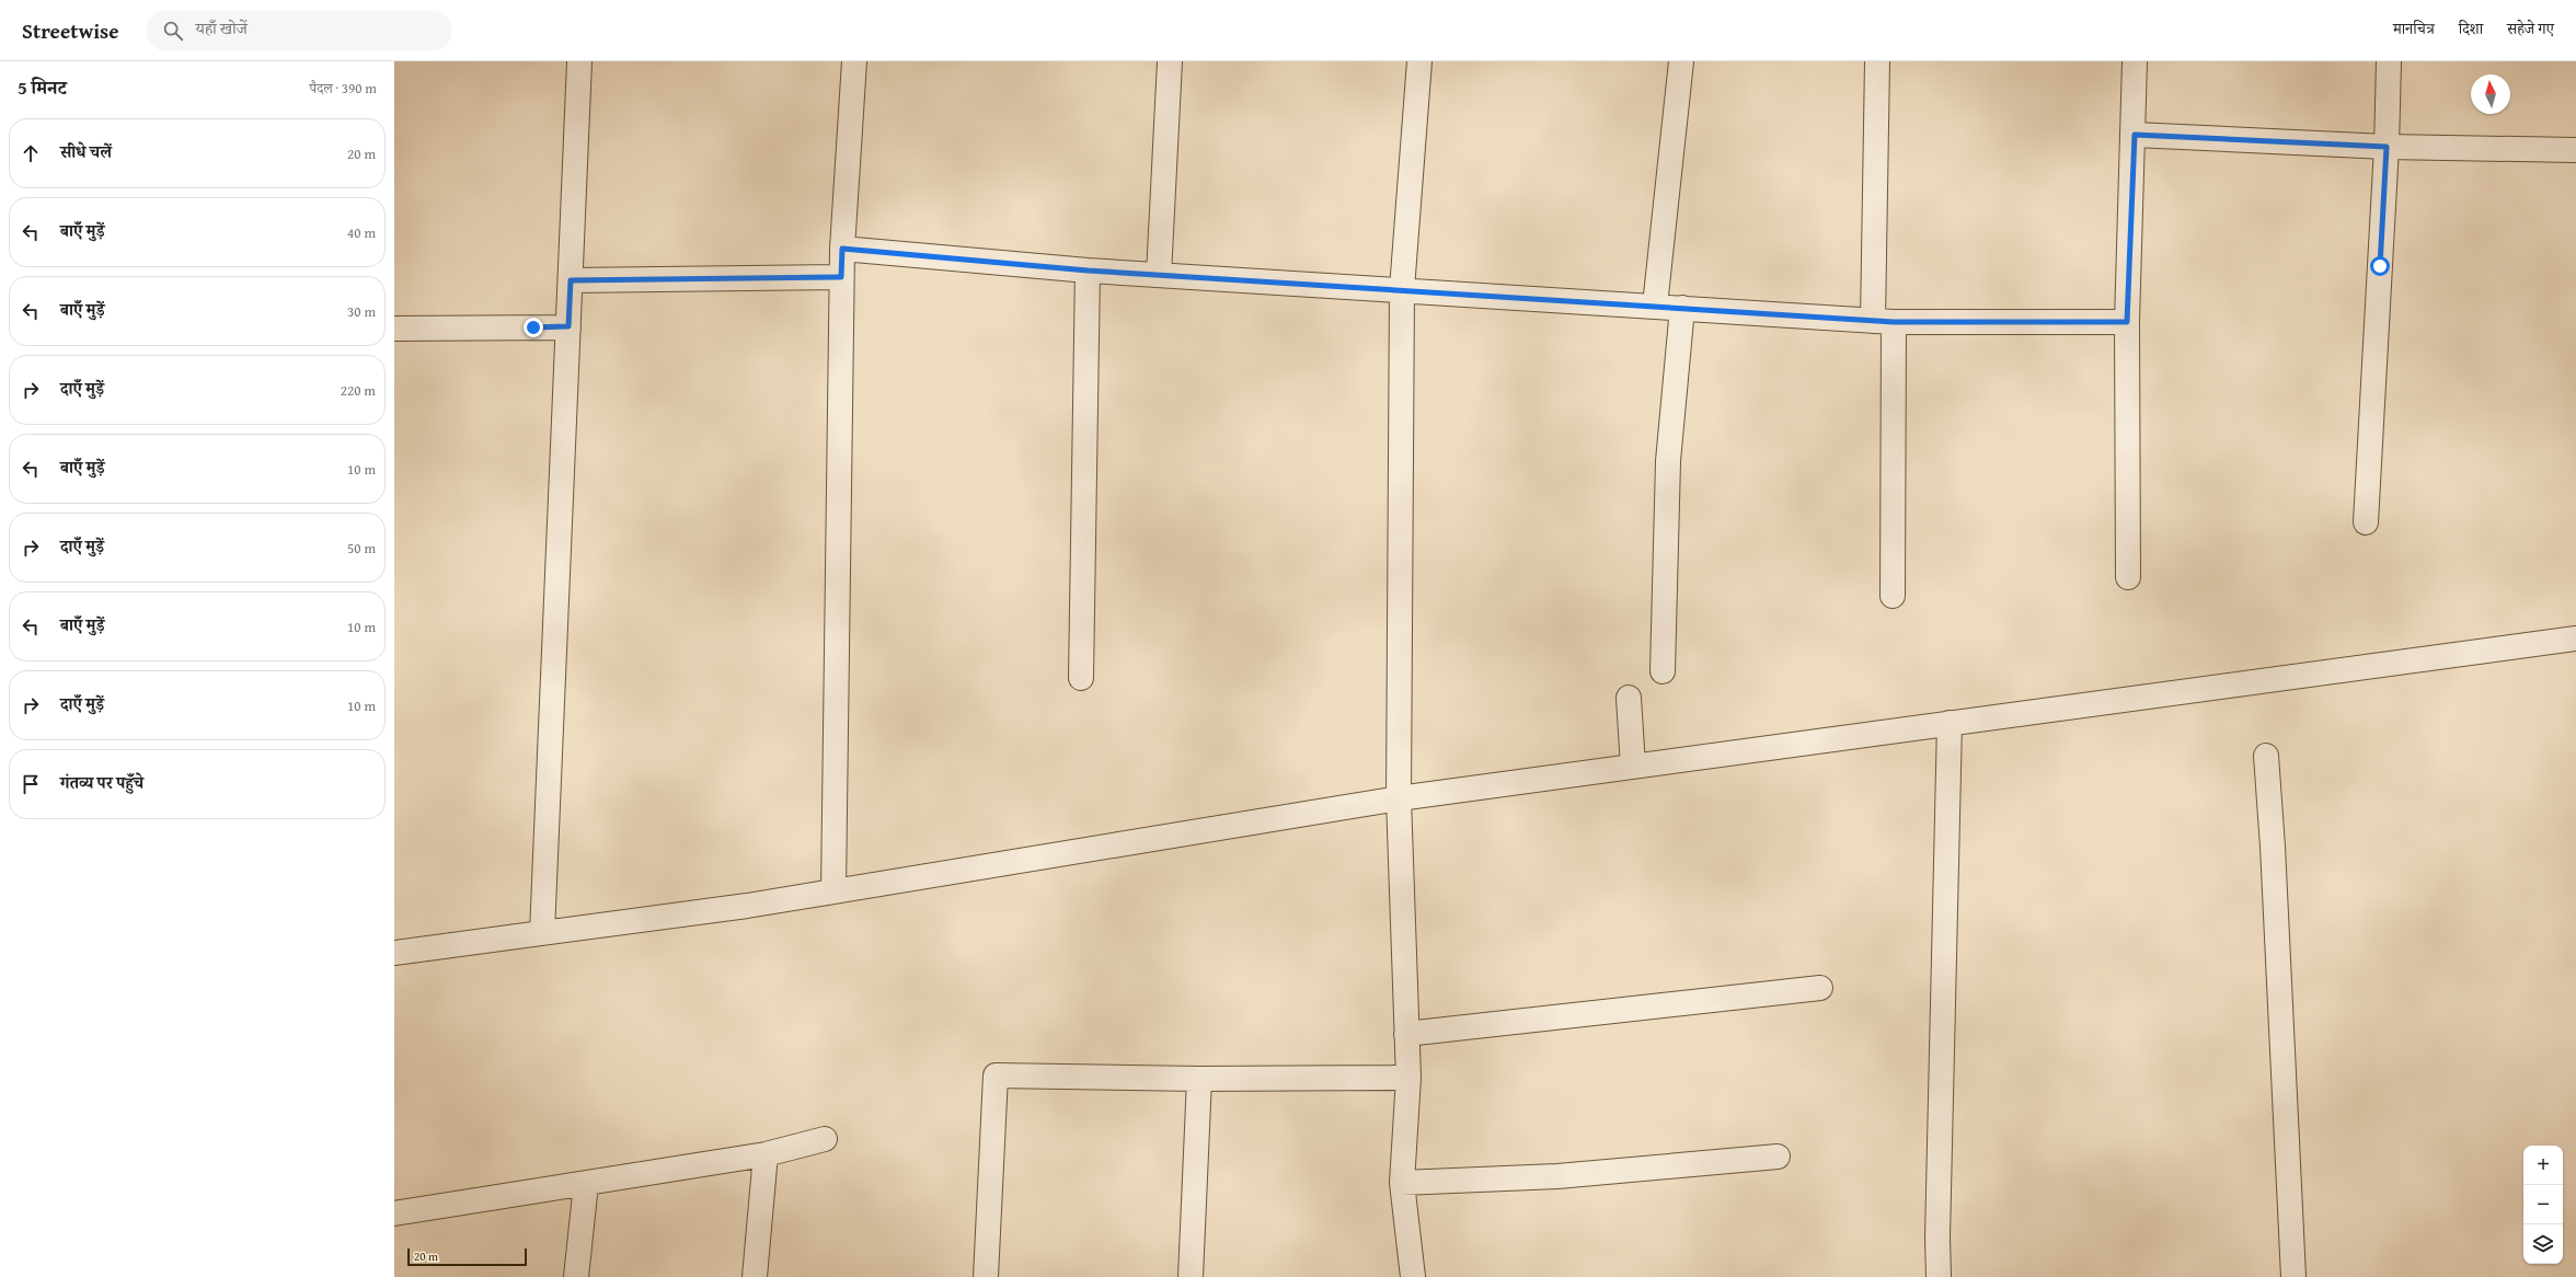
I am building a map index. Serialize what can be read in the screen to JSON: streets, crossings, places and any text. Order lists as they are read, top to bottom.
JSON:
{
  "scale_bar": "20 m",
  "north": "top",
  "page": {
    "header": "Streetwise",
    "search": "यहाँ खोजें",
    "nav": ["मानचित्र", "दिशा", "सहेजे गए"],
    "heading": ["5 मिनट", "पैदल · 390 m"],
    "list": [
      ["सीधे चलें", "20 m"],
      ["बाएँ मुड़ें", "40 m"],
      ["बाएँ मुड़ें", "30 m"],
      ["दाएँ मुड़ें", "220 m"],
      ["बाएँ मुड़ें", "10 m"],
      ["दाएँ मुड़ें", "50 m"],
      ["बाएँ मुड़ें", "10 m"],
      ["दाएँ मुड़ें", "10 m"],
      "गंतव्य पर पहुँचे"
    ],
    "map_buttons": ["+", "−"],
    "scale": "20 m"
  }
}
